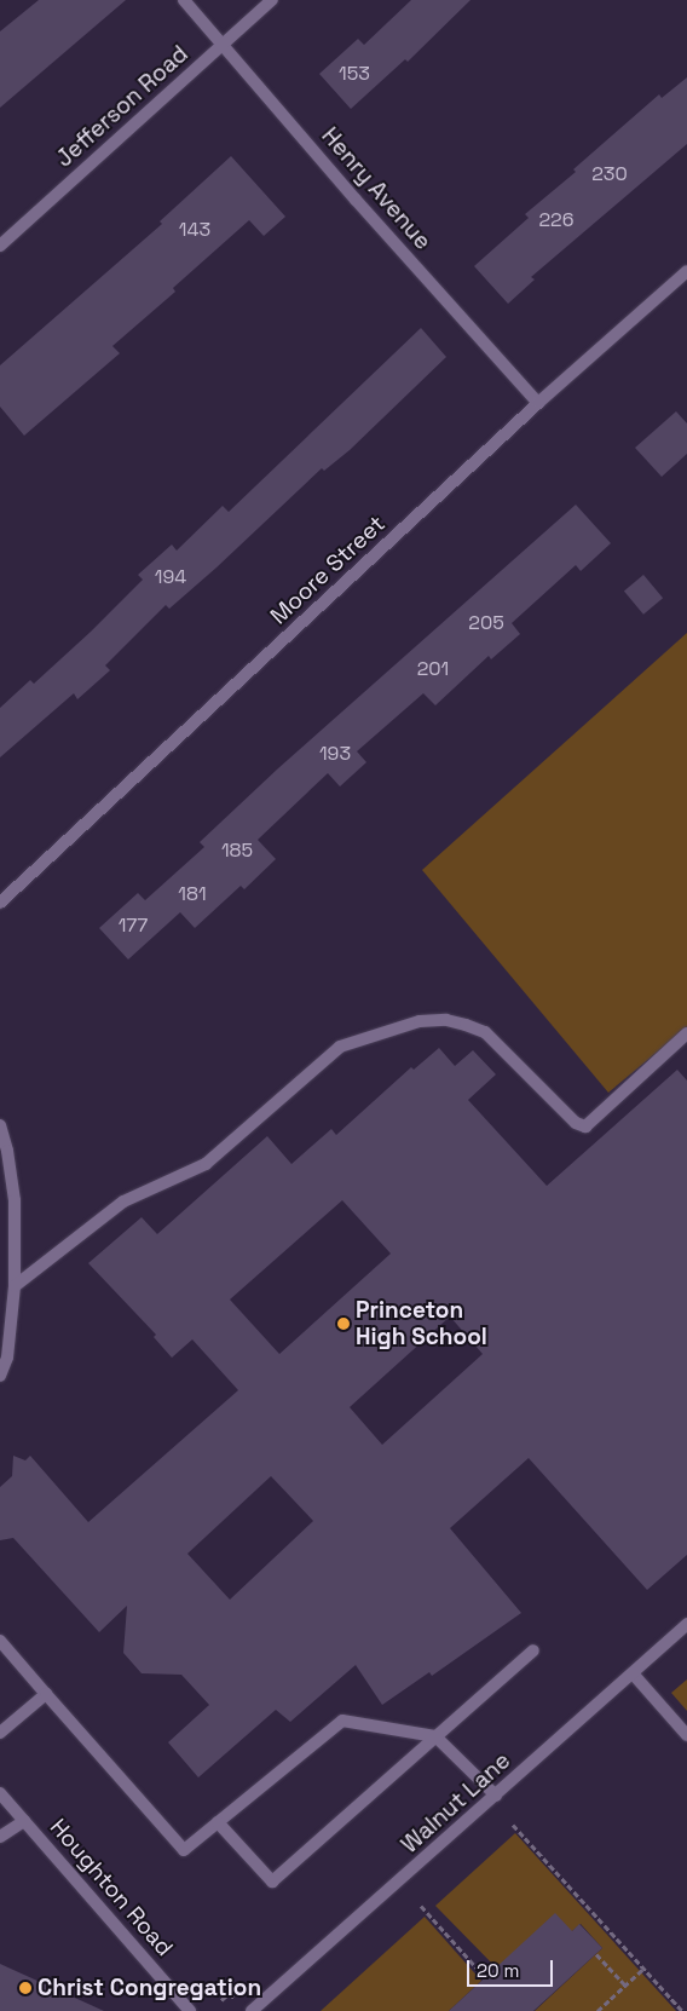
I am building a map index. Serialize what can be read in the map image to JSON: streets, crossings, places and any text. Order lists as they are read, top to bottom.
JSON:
{
  "streets": {
    "street": [
      "Jefferson Road",
      "Henry Avenue",
      "Moore Street",
      "Walnut Lane",
      "Houghton Road"
    ]
  },
  "crossings": [
    ["Jefferson Road", "Henry Avenue"],
    ["Henry Avenue", "Moore Street"]
  ],
  "places": ["Princeton High School", "Christ Congregation"],
  "house_numbers": [
    "153",
    "230",
    "226",
    "143",
    "194",
    "205",
    "201",
    "193",
    "185",
    "181",
    "177"
  ],
  "scale_bar": "20 m"
}
